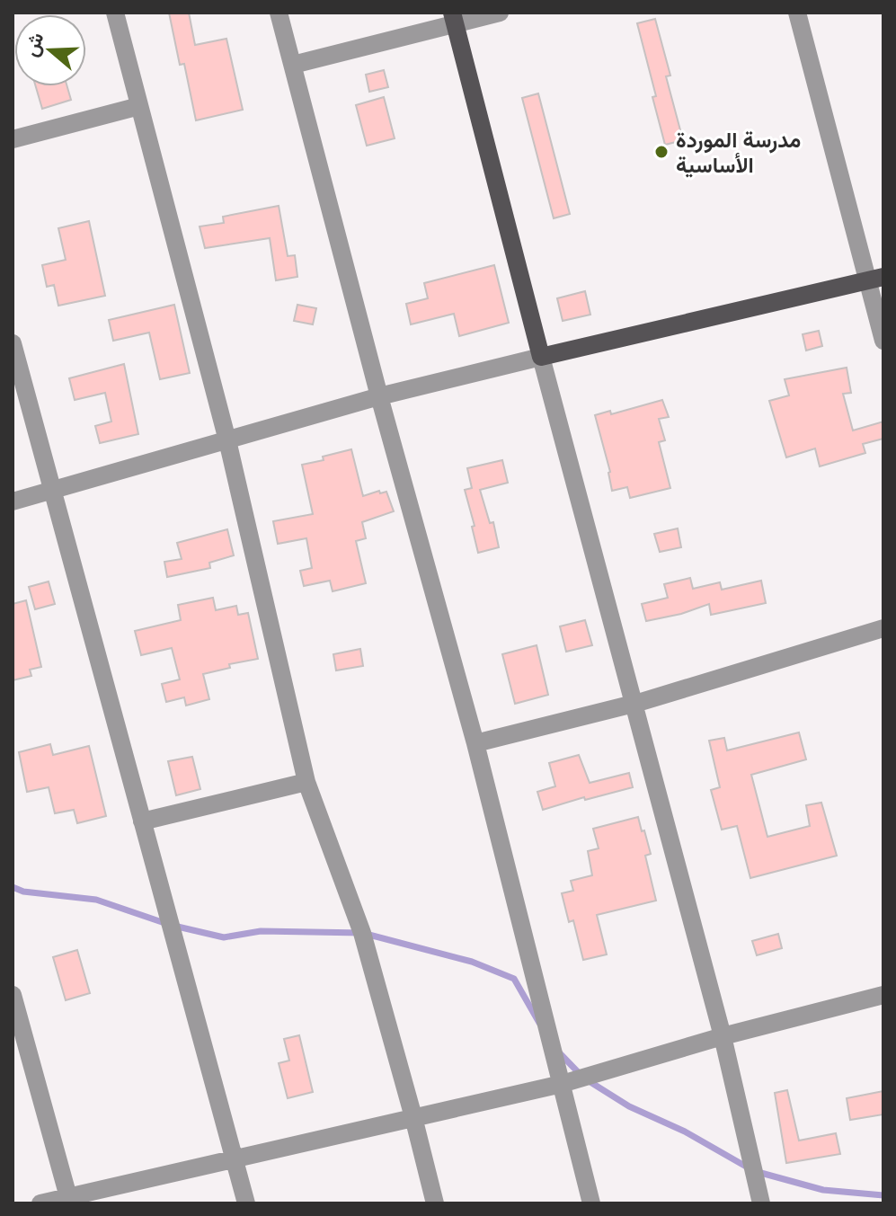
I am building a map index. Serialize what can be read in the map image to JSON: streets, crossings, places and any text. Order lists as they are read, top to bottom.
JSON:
{
  "places": ["مدرسة الموردة الأساسية"],
  "north": "left"
}
